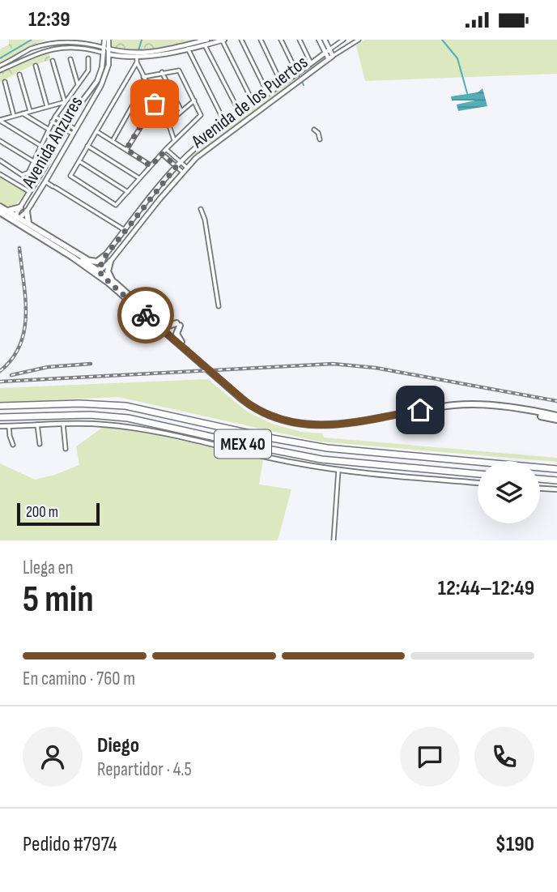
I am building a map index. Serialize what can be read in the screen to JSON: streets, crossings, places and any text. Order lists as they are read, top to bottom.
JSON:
{
  "streets": {
    "highway": ["MEX 40"],
    "street": ["Avenida de los Puertos", "Avenida Anzures"]
  },
  "scale_bar": "200 m",
  "page": {
    "status": "12:39",
    "scale": "200 m",
    "heading": ["5 min", "Llega en", "12:44–12:49"],
    "panel": [
      "Diego",
      "Repartidor · 4.5",
      "Pedido #7974",
      "$190"
    ],
    "bar": "En camino · 760 m"
  }
}
